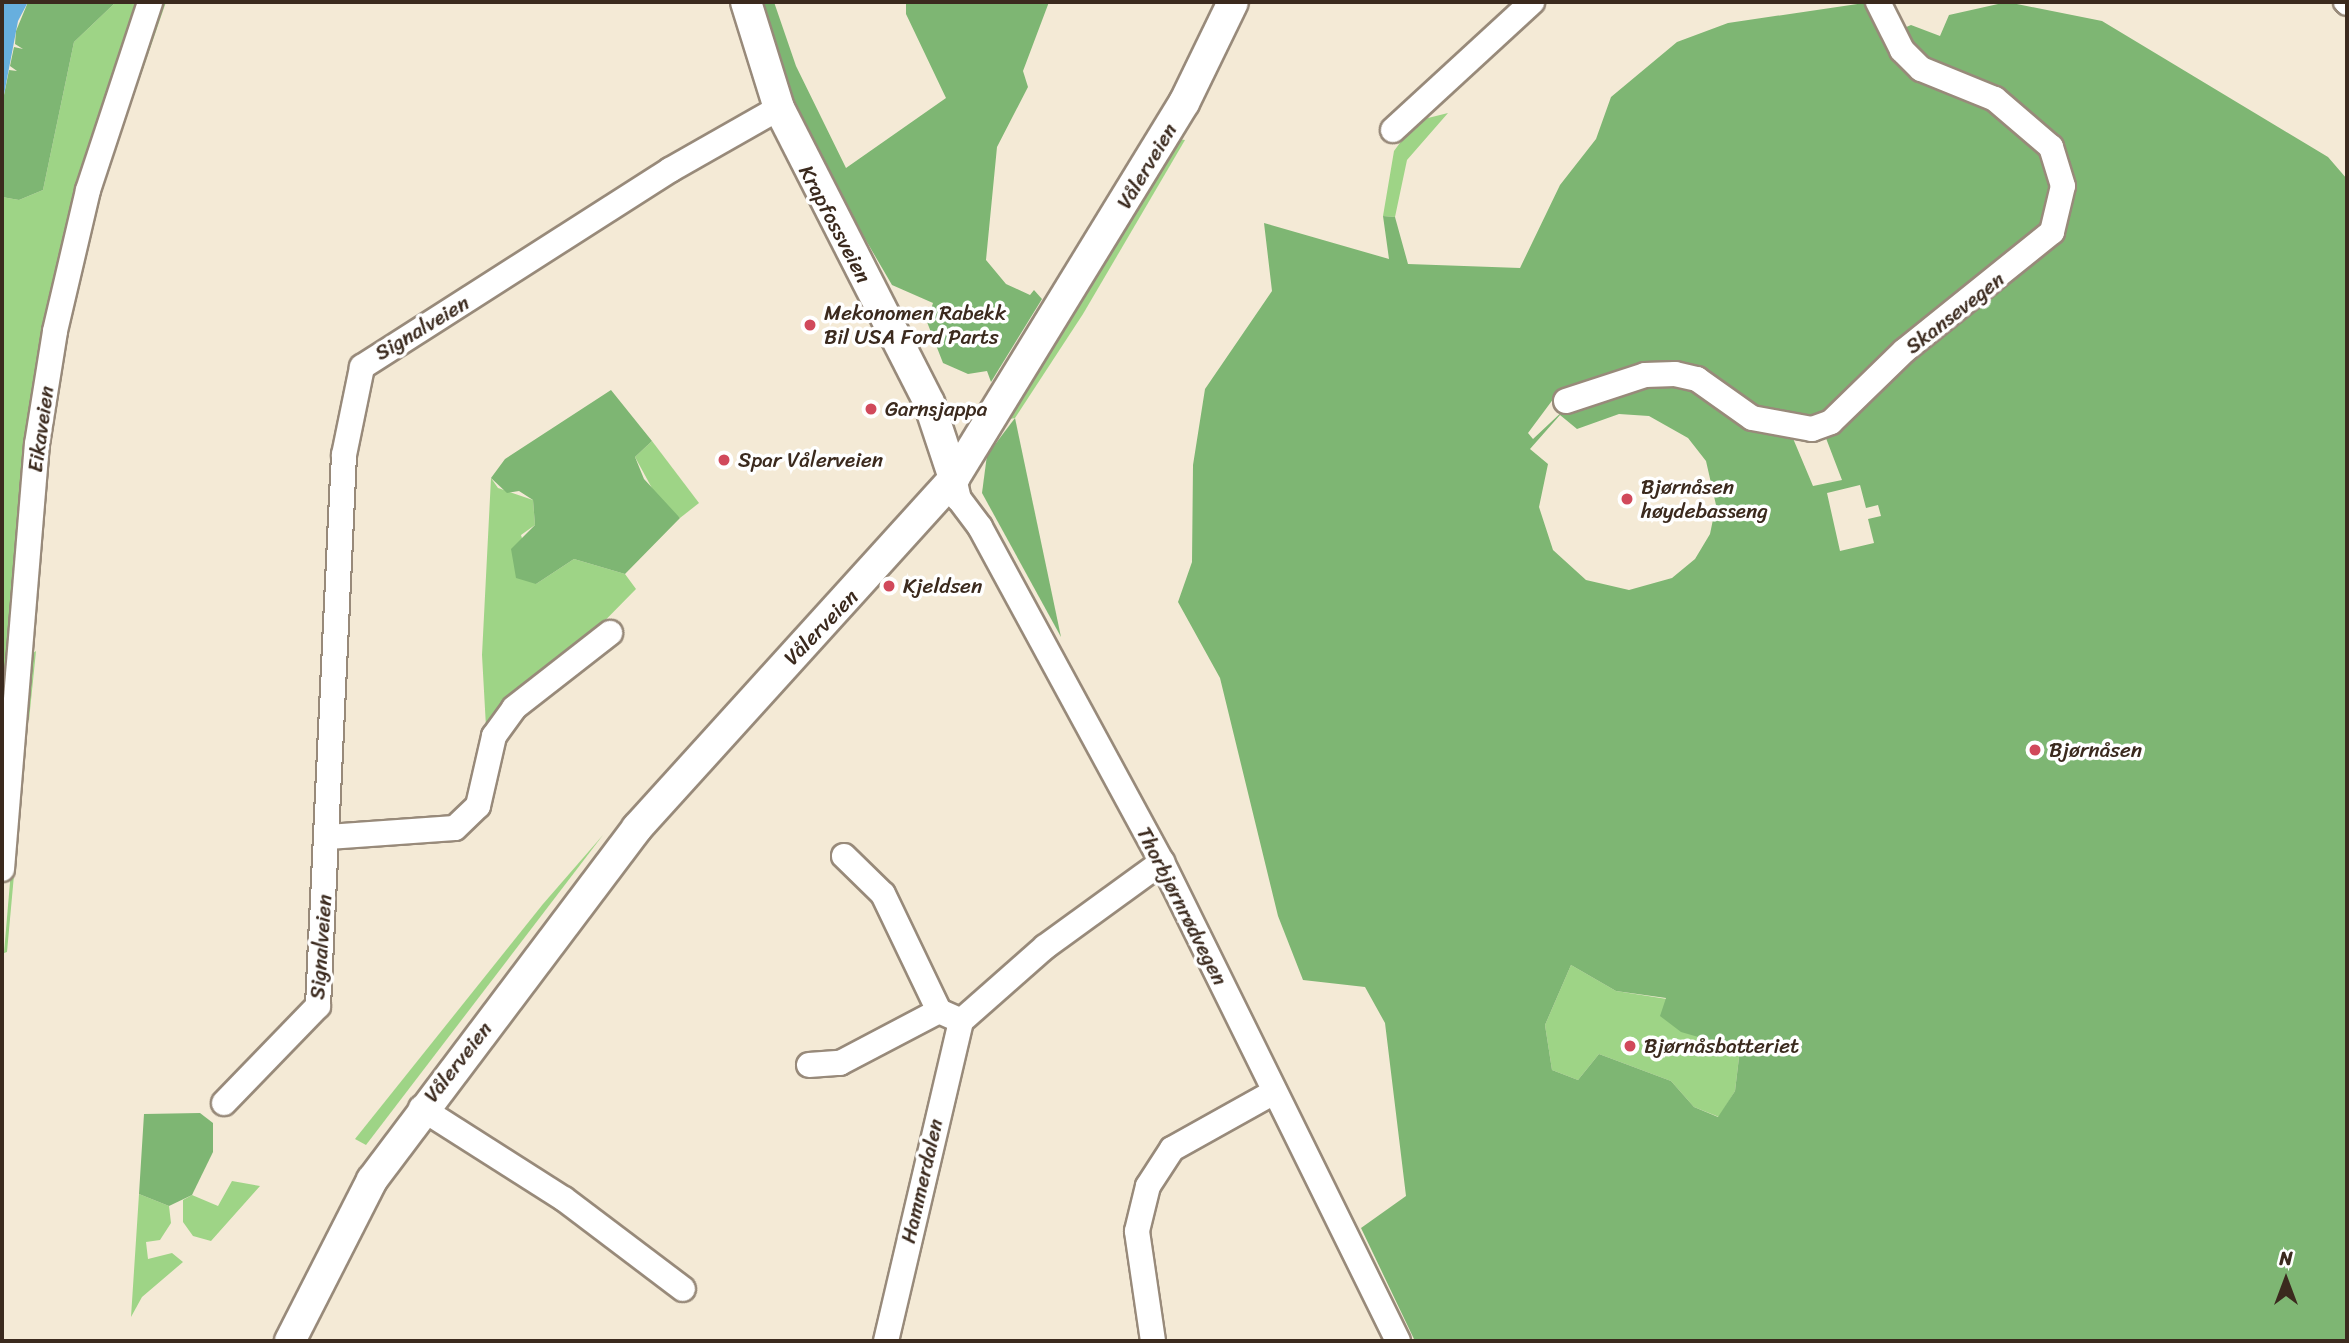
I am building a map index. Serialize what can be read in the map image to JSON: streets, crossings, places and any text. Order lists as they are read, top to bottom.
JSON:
{
  "streets": {
    "street": [
      "Vålerveien",
      "Krapfossveien",
      "Skansevegen",
      "Signalveien",
      "Eikaveien",
      "Thorbjørnrødvegen",
      "Hammerdalen"
    ]
  },
  "crossings": [
    ["Vålerveien", "Krapfossveien"],
    ["Vålerveien", "Thorbjørnrødvegen"],
    ["Krapfossveien", "Signalveien"],
    ["Krapfossveien", "Thorbjørnrødvegen"]
  ],
  "places": [
    "Mekonomen Rabekk Bil USA Ford Parts",
    "Garnsjappa",
    "Spar Vålerveien",
    "Bjørnåsen høydebasseng",
    "Kjeldsen",
    "Bjørnåsen",
    "Bjørnåsbatteriet"
  ],
  "north": "top"
}
